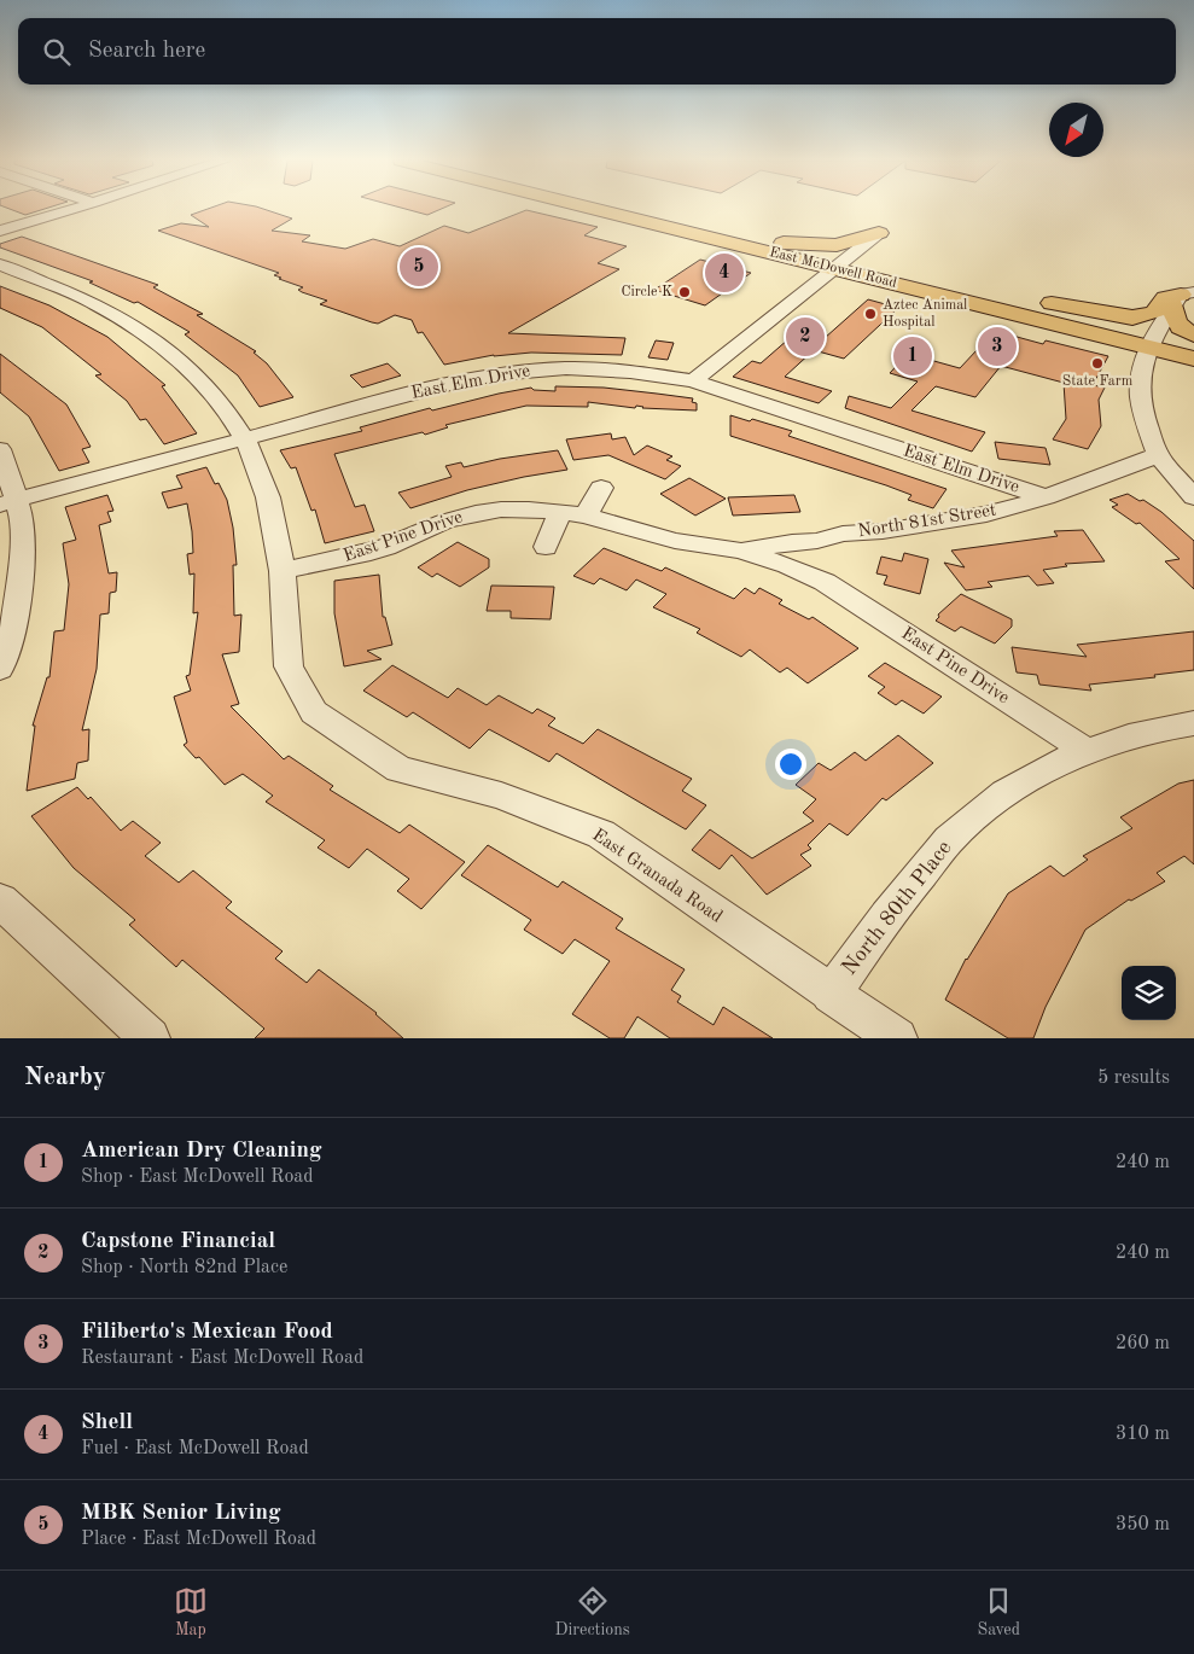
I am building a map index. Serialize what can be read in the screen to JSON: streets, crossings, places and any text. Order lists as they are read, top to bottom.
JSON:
{
  "streets": {
    "main road": ["East McDowell Road"],
    "street": [
      "East Elm Drive",
      "North 81st Street",
      "East Pine Drive",
      "East Granada Road",
      "North 80th Place"
    ]
  },
  "crossings": [
    ["East Elm Drive", "North 81st Street"],
    ["East Elm Drive", "East Granada Road"],
    ["North 81st Street", "East Pine Drive"],
    ["East Pine Drive", "East Granada Road"],
    ["East Pine Drive", "North 80th Place"],
    ["East Granada Road", "North 80th Place"]
  ],
  "places": ["Circle K", "Aztec Animal Hospital", "State Farm"],
  "north": "bottom left",
  "page": {
    "search": "Search here",
    "pins": [
      "5",
      "4",
      "2",
      "3",
      "1"
    ],
    "heading": ["Nearby", "5 results"],
    "list": [
      {
        "mark": "1",
        "name": "American Dry Cleaning",
        "note": "Shop · East McDowell Road",
        "value": "240 m"
      },
      {
        "mark": "2",
        "name": "Capstone Financial",
        "note": "Shop · North 82nd Place",
        "value": "240 m"
      },
      {
        "mark": "3",
        "name": "Filiberto's Mexican Food",
        "note": "Restaurant · East McDowell Road",
        "value": "260 m"
      },
      {
        "mark": "4",
        "name": "Shell",
        "note": "Fuel · East McDowell Road",
        "value": "310 m"
      },
      {
        "mark": "5",
        "name": "MBK Senior Living",
        "note": "Place · East McDowell Road",
        "value": "350 m"
      }
    ],
    "nav": ["Map", "Directions", "Saved"]
  }
}
